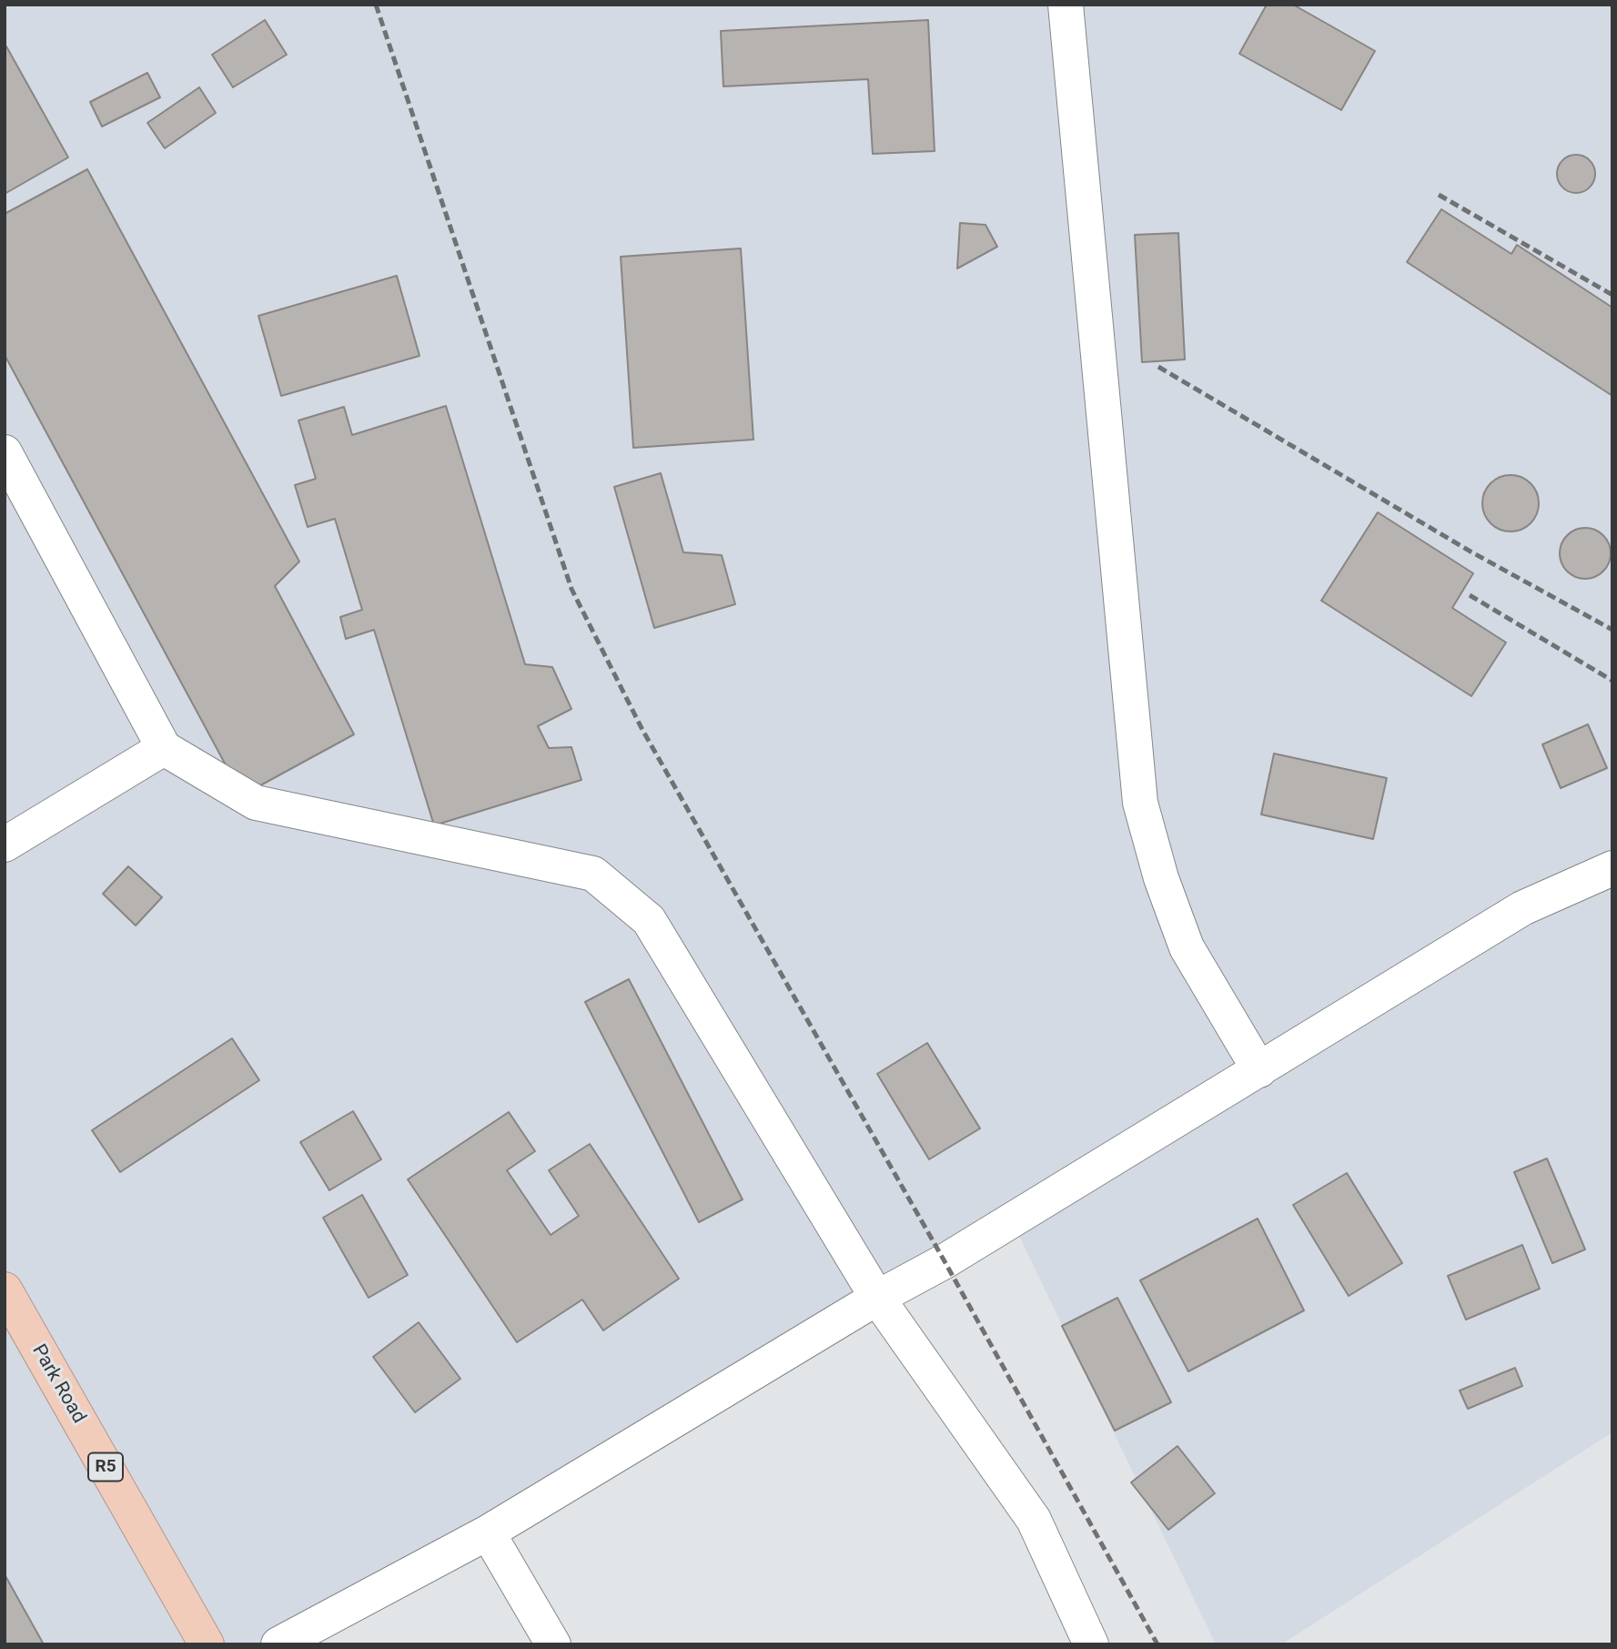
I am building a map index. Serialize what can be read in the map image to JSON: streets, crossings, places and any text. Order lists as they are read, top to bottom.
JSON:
{
  "streets": {
    "highway": ["Park Road", "R5"]
  }
}
